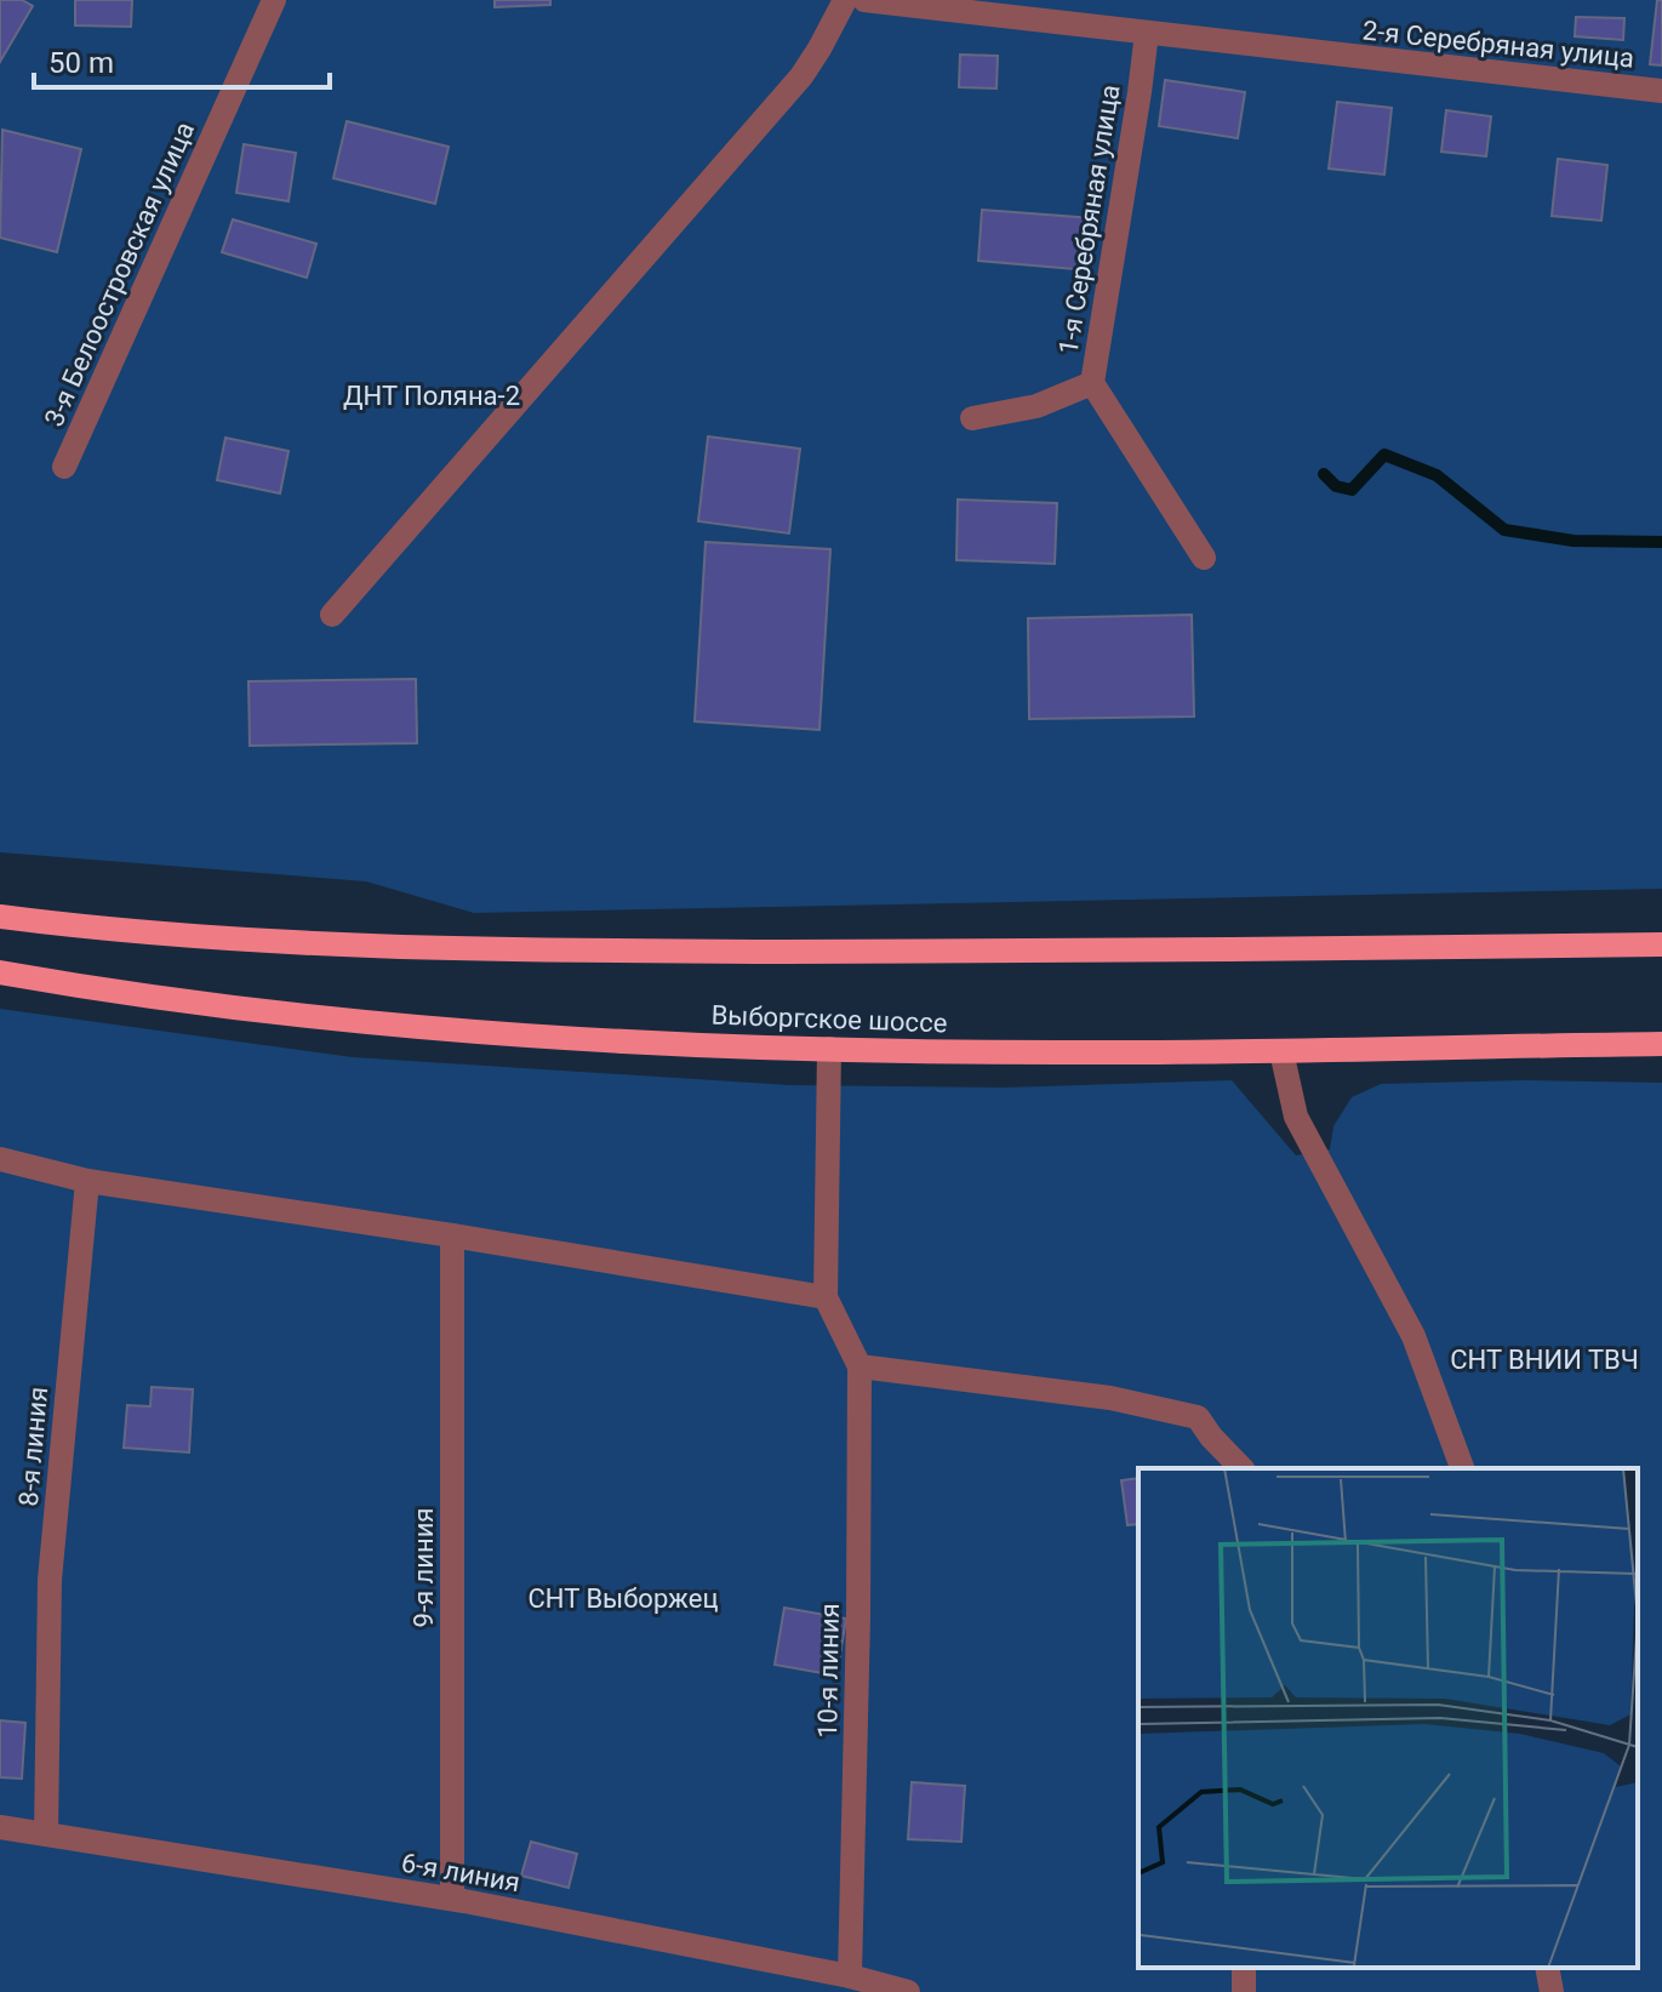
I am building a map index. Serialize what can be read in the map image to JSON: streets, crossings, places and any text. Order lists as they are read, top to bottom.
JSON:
{
  "streets": {
    "main road": ["Выборгское шоссе"],
    "street": [
      "2-я Серебряная улица",
      "1-я Серебряная улица",
      "3-я Белоостровская улица",
      "8-я линия",
      "9-я линия",
      "10-я линия",
      "6-я линия"
    ]
  },
  "crossings": [
    ["2-я Серебряная улица", "1-я Серебряная улица"],
    ["8-я линия", "6-я линия"],
    ["9-я линия", "6-я линия"],
    ["10-я линия", "6-я линия"]
  ],
  "parks": ["ДНТ Поляна-2", "СНТ ВНИИ ТВЧ", "СНТ Выборжец"],
  "scale_bar": "50 m"
}
